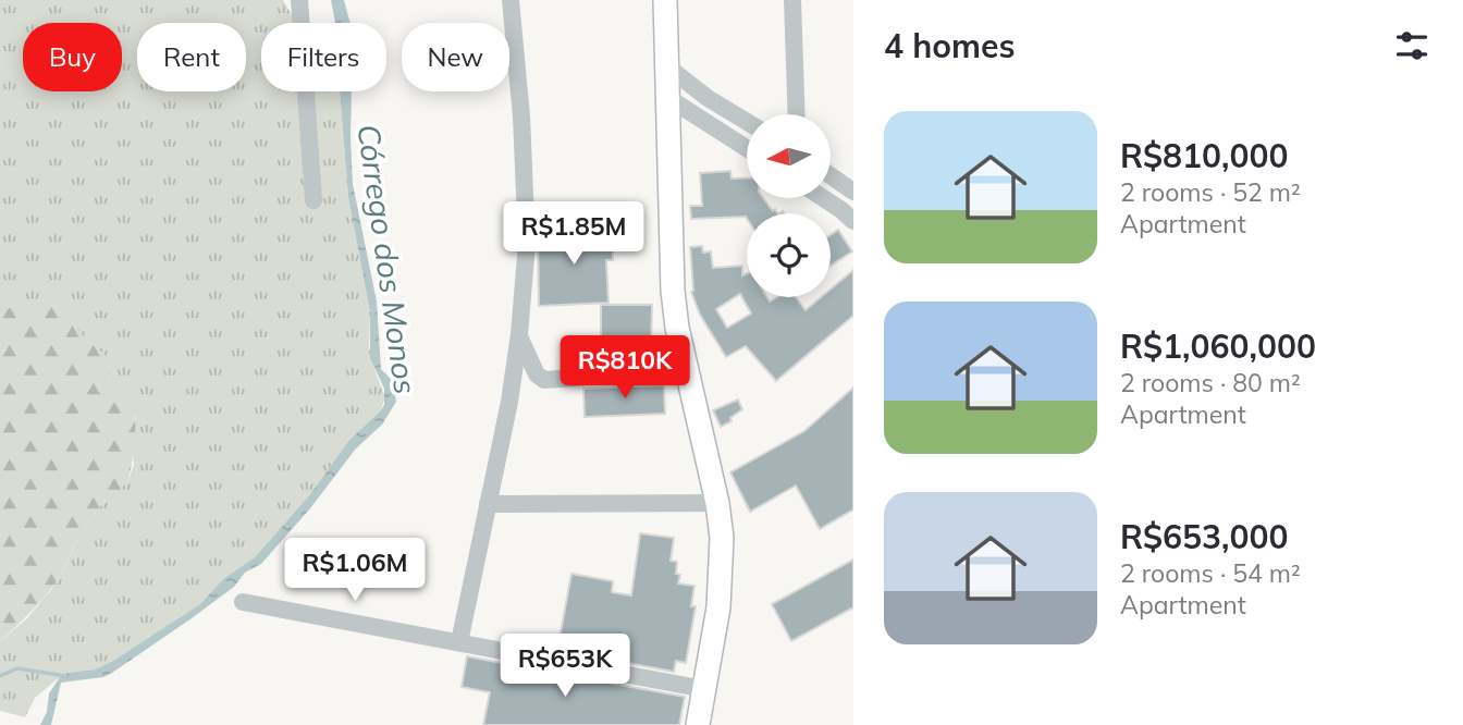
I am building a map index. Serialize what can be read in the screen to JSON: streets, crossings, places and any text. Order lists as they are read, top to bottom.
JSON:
{
  "water": ["Córrego dos Monos"],
  "north": "left",
  "page": {
    "heading": "4 homes",
    "chip": [
      "Buy",
      "Rent",
      "Filters",
      "New"
    ],
    "list": [
      {
        "name": "R$810,000",
        "note": "2 rooms · 52 m² · Apartment"
      },
      {
        "name": "R$1,060,000",
        "note": "2 rooms · 80 m² · Apartment"
      },
      {
        "name": "R$653,000",
        "note": "2 rooms · 54 m² · Apartment"
      }
    ],
    "price": [
      "R$1.85M",
      "R$810K",
      "R$1.06M",
      "R$653K"
    ]
  }
}
